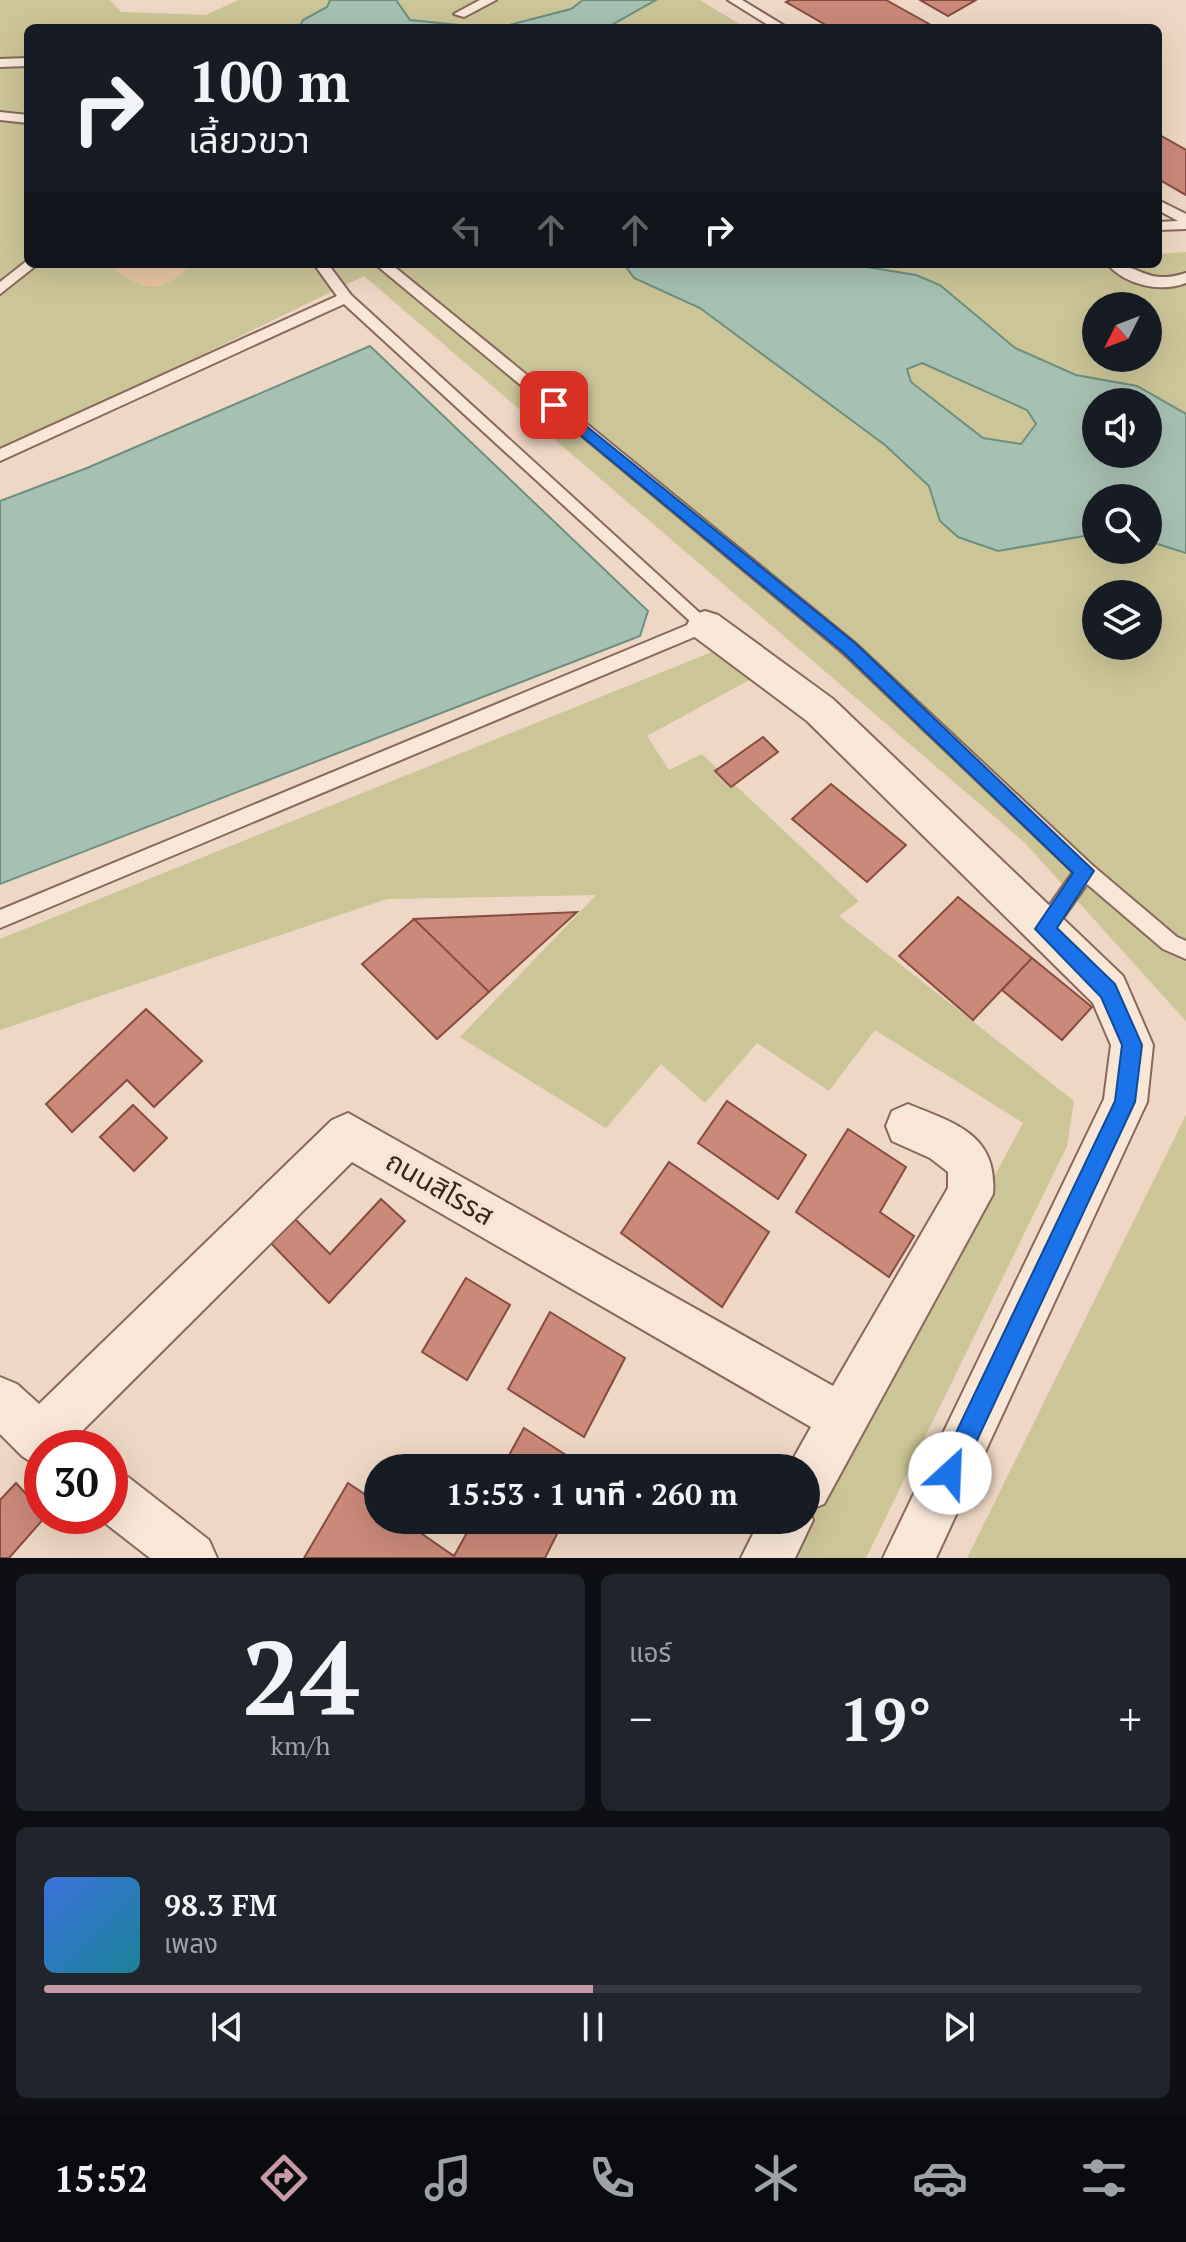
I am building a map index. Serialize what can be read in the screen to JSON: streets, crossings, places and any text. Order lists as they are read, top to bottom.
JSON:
{
  "streets": {
    "street": ["ถนนสิโรรส"]
  },
  "north": "bottom left",
  "page": {
    "turn": ["100 m", "เลี้ยวขวา"],
    "limit": "30",
    "trip": "15:53 · 1 นาที · 260 m",
    "tile": [
      ["24", "km/h"],
      "แอร์"
    ],
    "heat": ["−", "19°", "+"],
    "song": ["98.3 FM", "เพลง"],
    "tabs": "15:52"
  }
}
